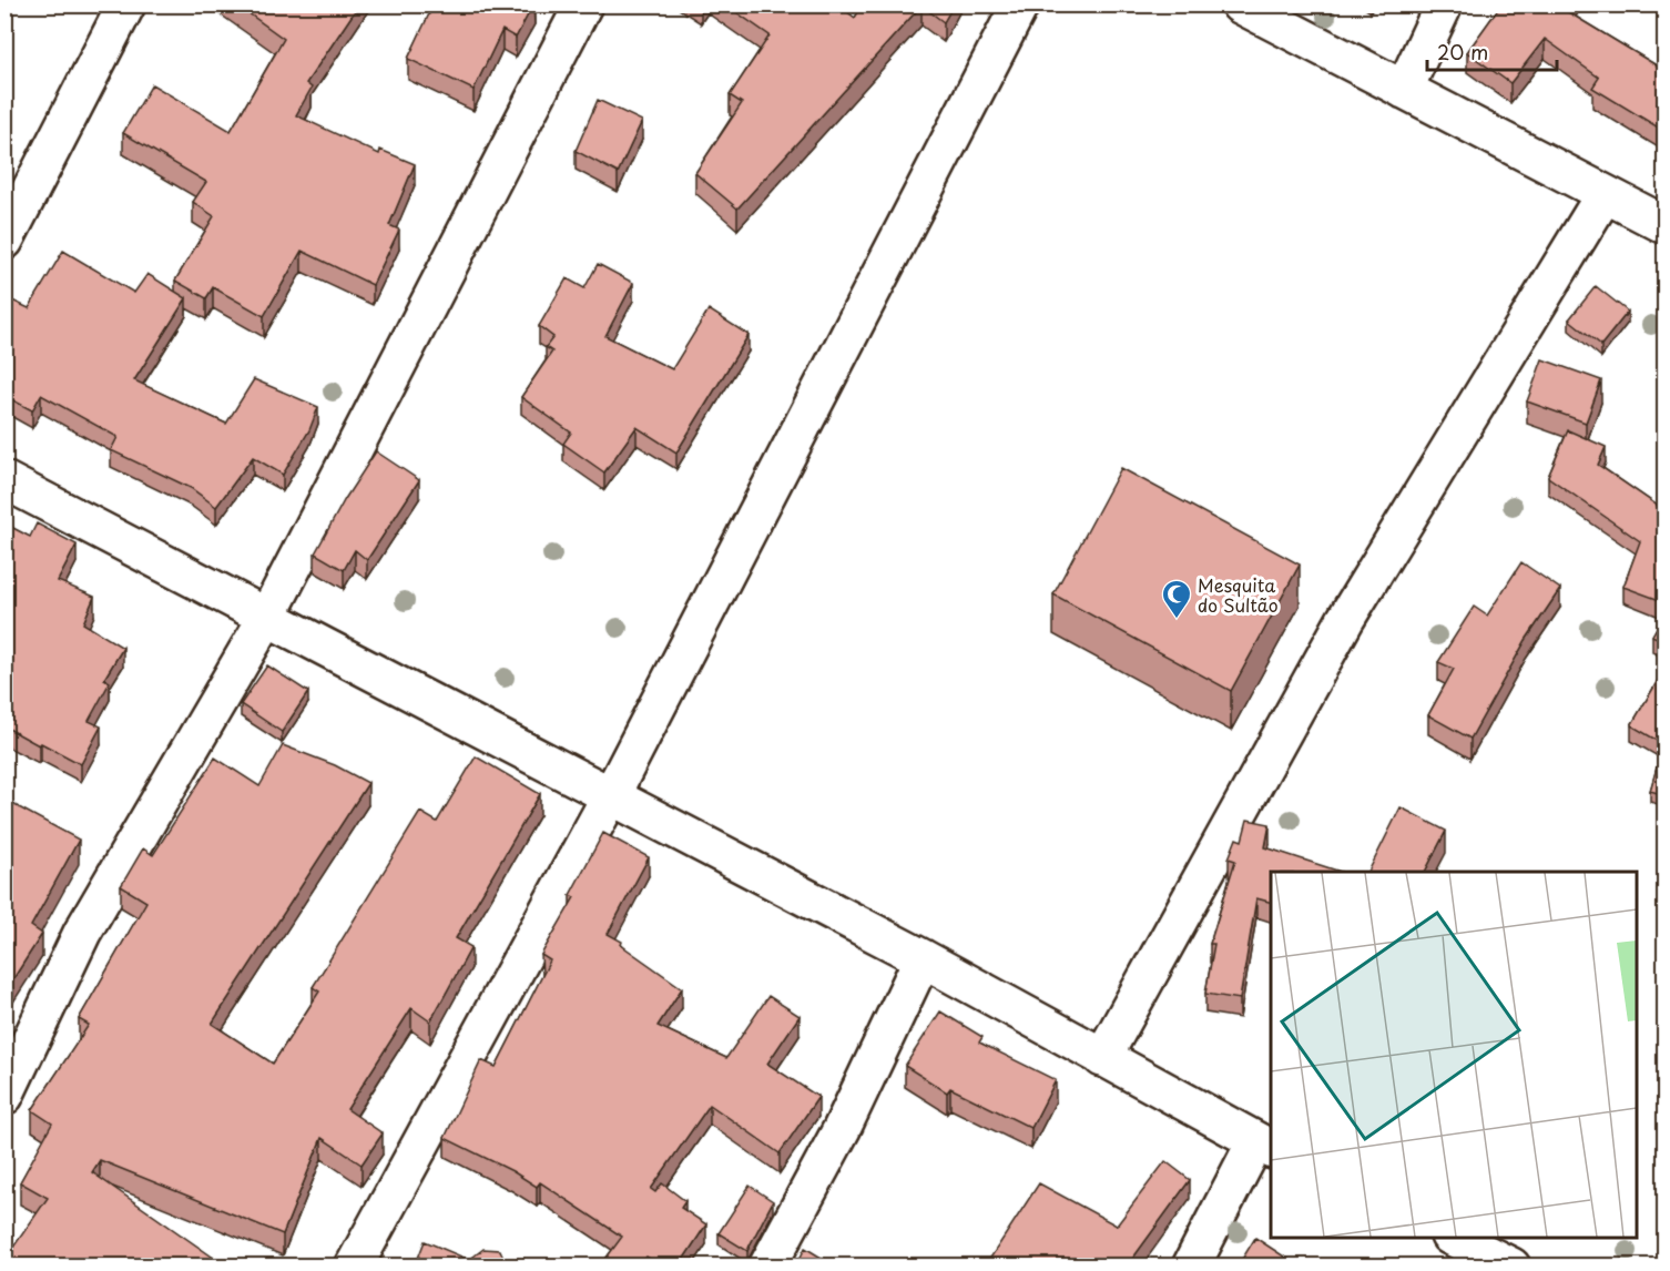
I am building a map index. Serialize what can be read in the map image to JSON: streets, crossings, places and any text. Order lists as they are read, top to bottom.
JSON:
{
  "places": {
    "mosque": ["Mesquita do Sultão"]
  },
  "scale_bar": "20 m"
}
